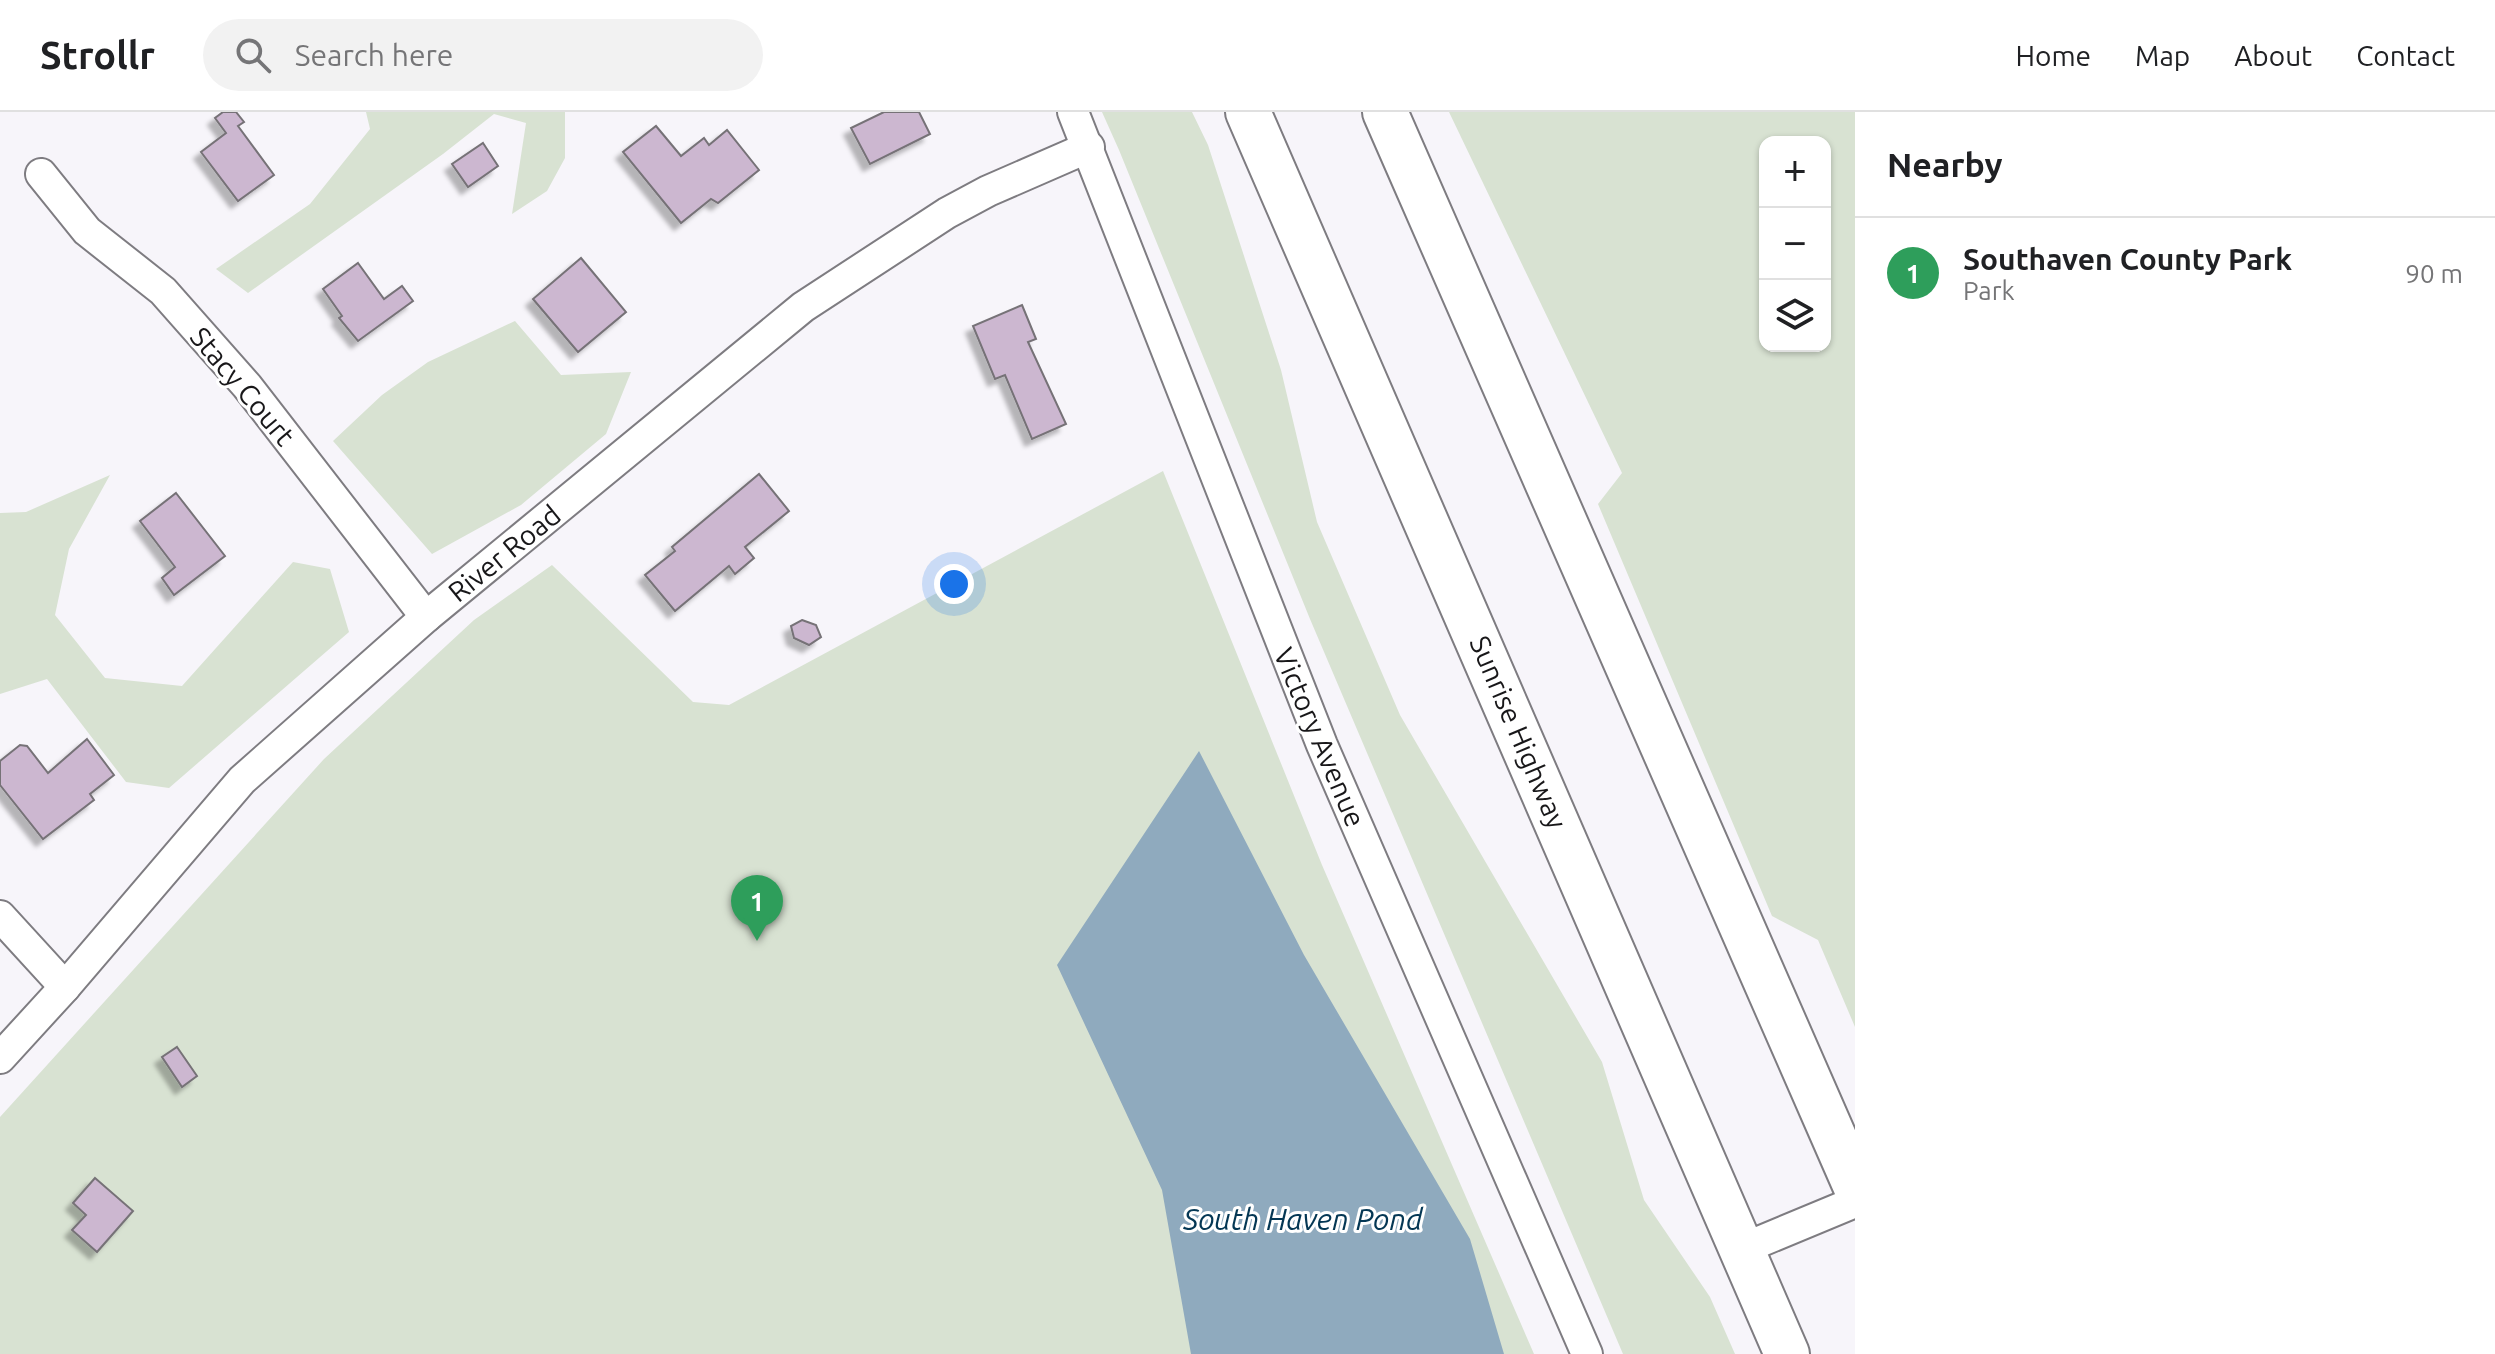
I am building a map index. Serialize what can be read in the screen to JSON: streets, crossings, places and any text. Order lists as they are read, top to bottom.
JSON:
{
  "streets": {
    "highway": ["Sunrise Highway"],
    "street": ["Stacy Court", "River Road", "Victory Avenue"]
  },
  "crossings": [
    ["Stacy Court", "River Road"],
    ["River Road", "Victory Avenue"]
  ],
  "water": ["South Haven Pond"],
  "page": {
    "header": "Strollr",
    "search": "Search here",
    "nav": [
      "Home",
      "Map",
      "About",
      "Contact"
    ],
    "heading": "Nearby",
    "map_buttons": ["+", "−"],
    "list": [
      {
        "mark": "1",
        "name": "Southaven County Park",
        "note": "Park",
        "value": "90 m"
      }
    ],
    "pins": "1"
  }
}
